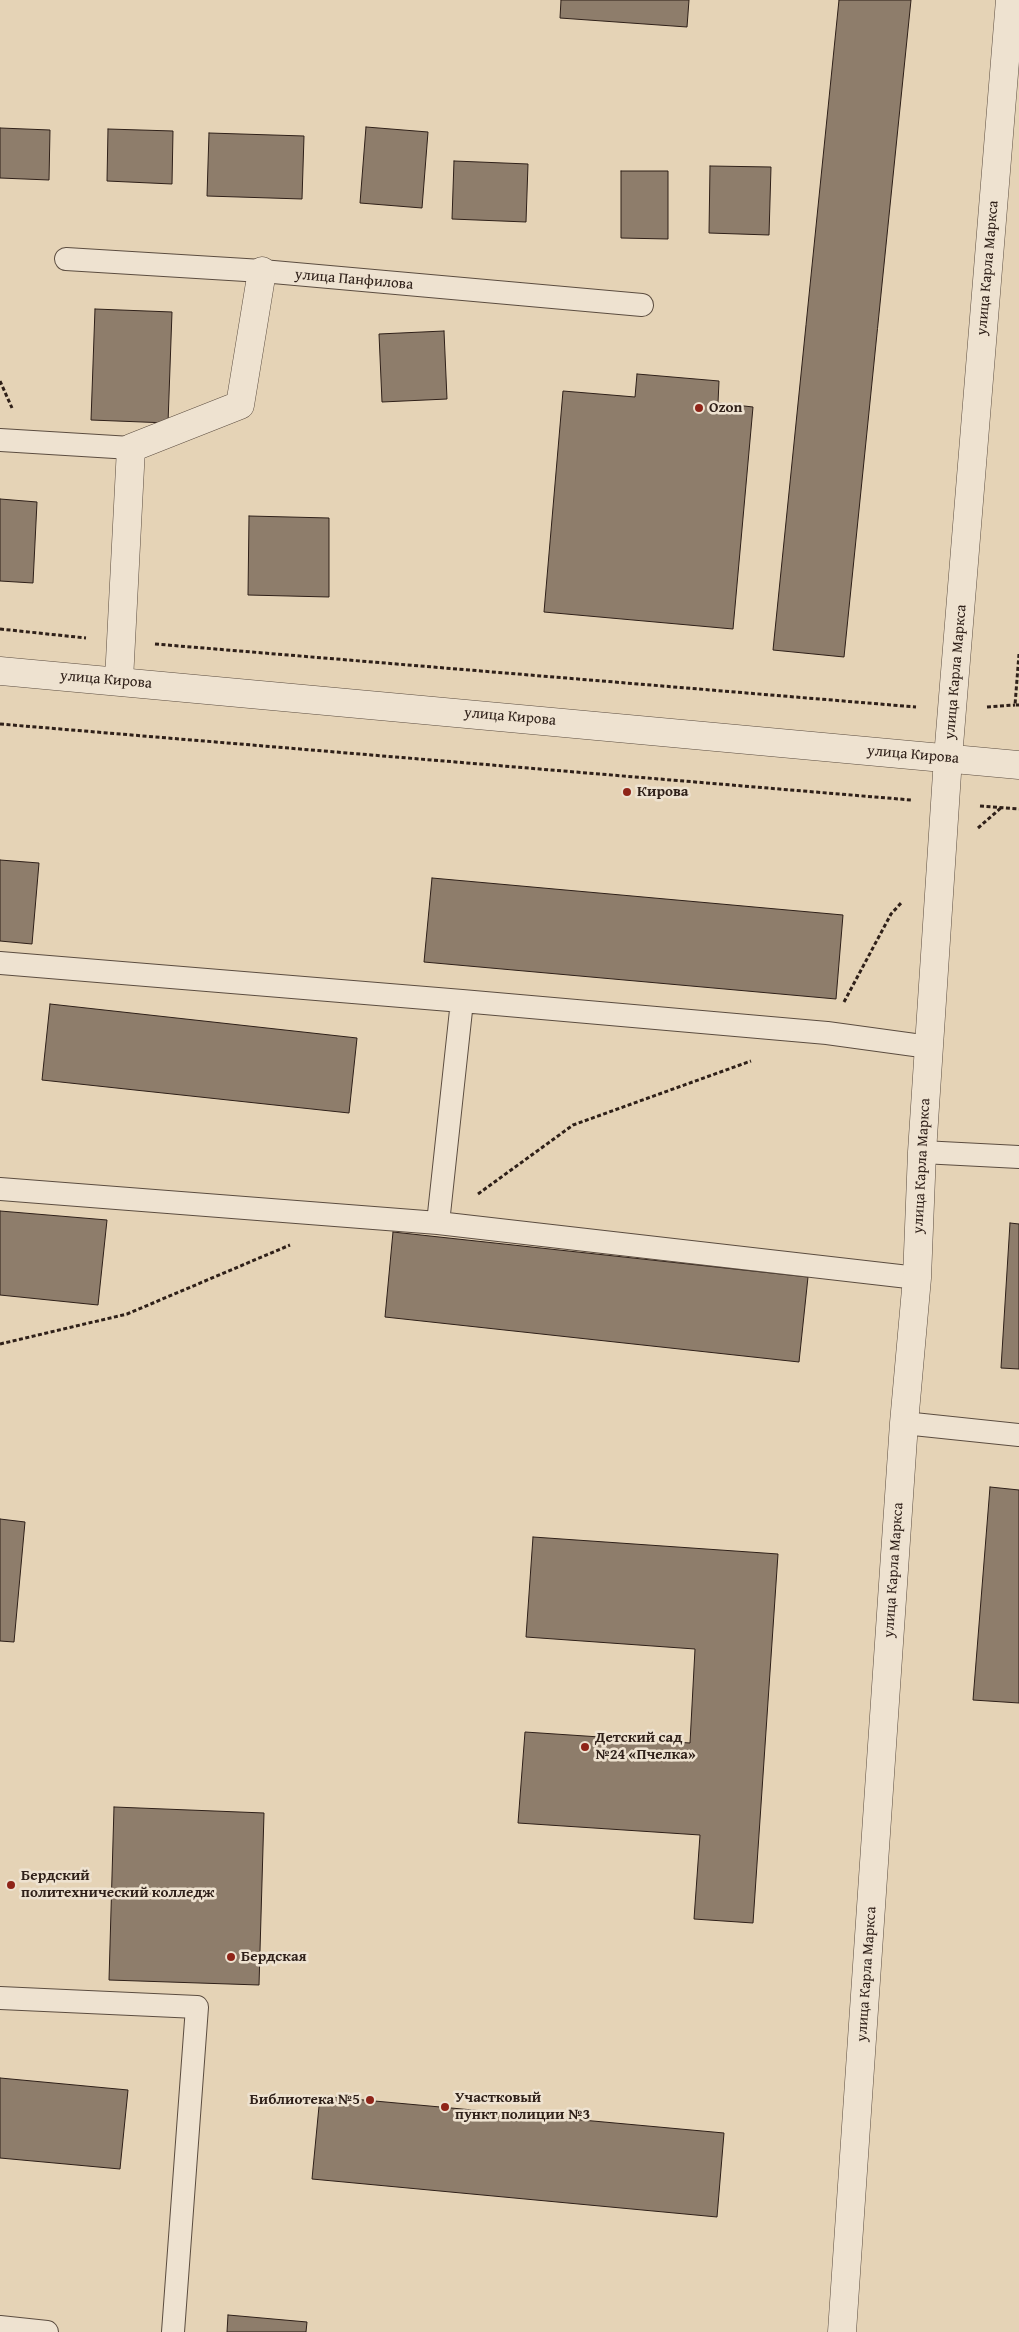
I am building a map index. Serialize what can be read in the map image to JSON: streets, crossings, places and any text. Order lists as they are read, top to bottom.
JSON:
{
  "streets": {
    "street": ["улица Карла Маркса", "улица Кирова"],
    "lane": ["улица Панфилова"]
  },
  "crossings": [
    ["улица Карла Маркса", "улица Кирова"]
  ],
  "places": [
    "Ozon",
    "Кирова",
    "Детский сад №24 «Пчелка»",
    "Бердский политехнический колледж",
    "Бердская",
    "Библиотека №5",
    "Участковый пункт полиции №3"
  ]
}
